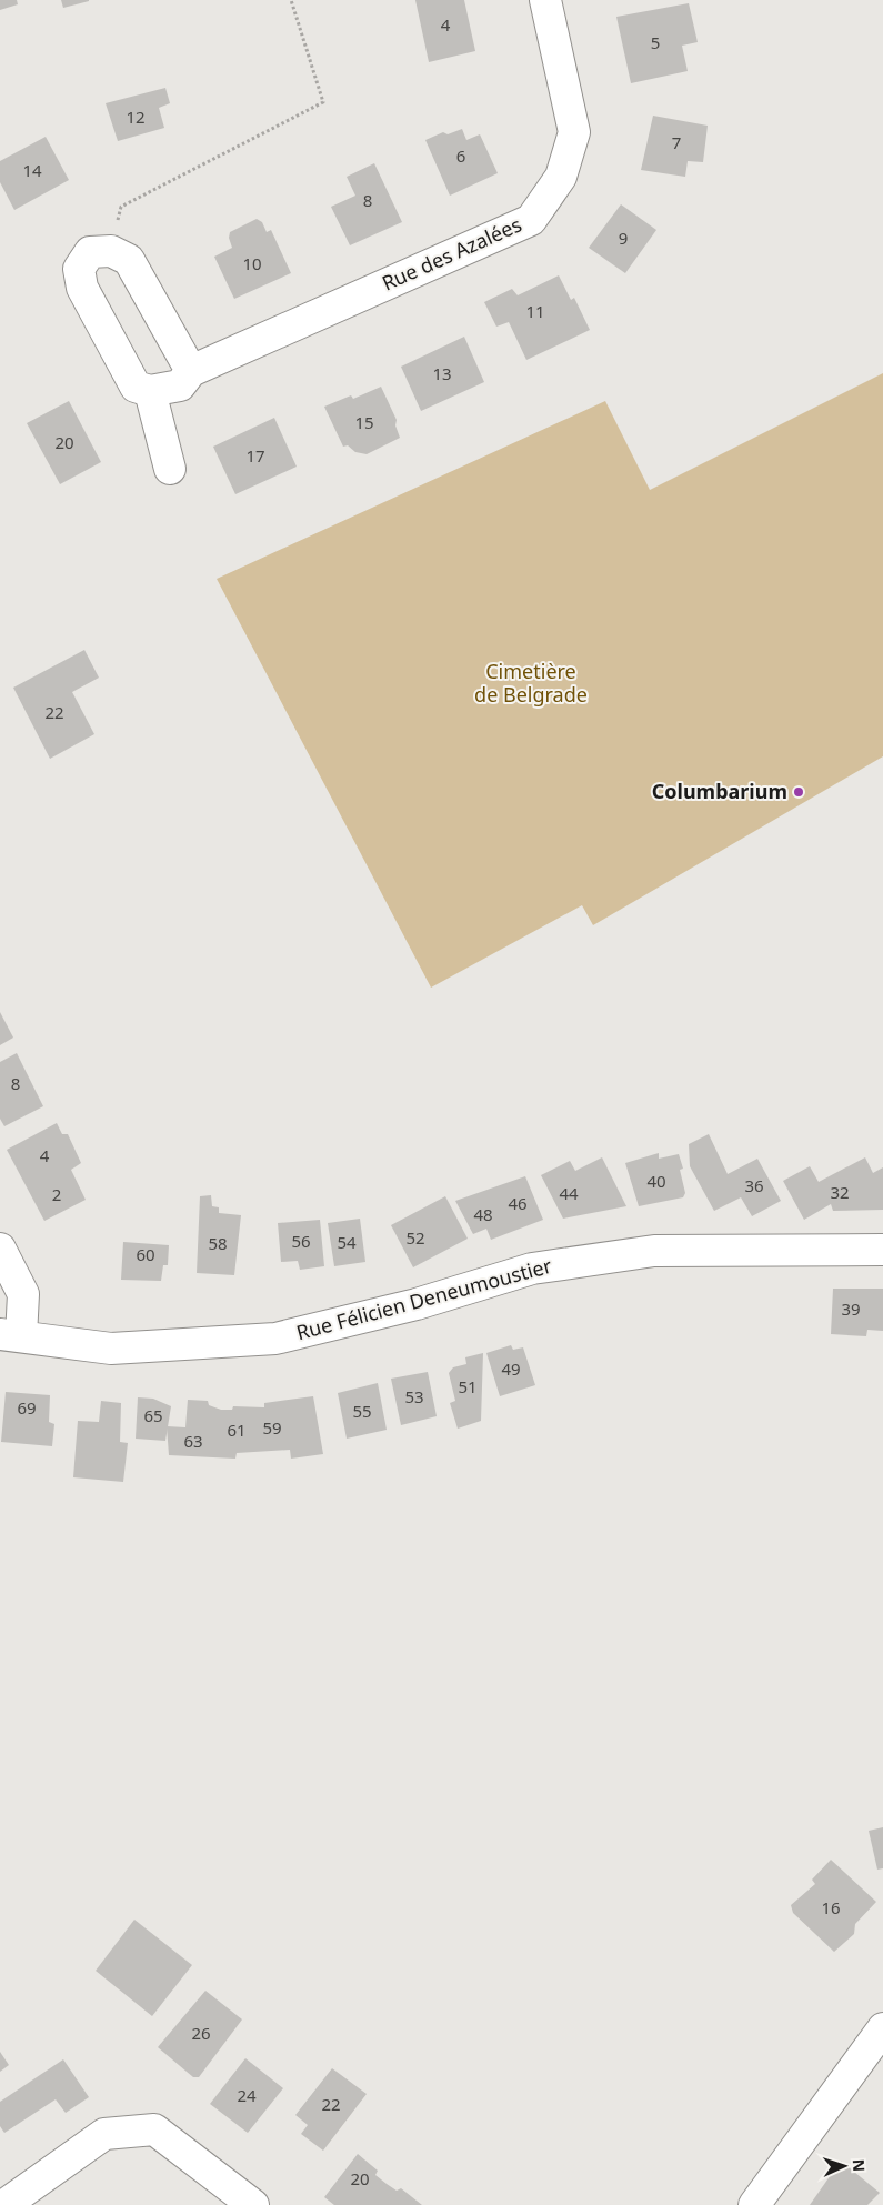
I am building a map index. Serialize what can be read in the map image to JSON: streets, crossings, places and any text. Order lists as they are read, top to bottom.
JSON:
{
  "streets": {
    "street": ["Rue des Azalées", "Rue Félicien Deneumoustier"]
  },
  "parks": ["Cimetière de Belgrade"],
  "places": ["Columbarium"],
  "house_numbers": [
    "4",
    "5",
    "12",
    "7",
    "6",
    "14",
    "8",
    "9",
    "10",
    "11",
    "13",
    "15",
    "20",
    "17",
    "22",
    "8",
    "4",
    "40",
    "36",
    "32",
    "44",
    "2",
    "46",
    "48",
    "52",
    "56",
    "54",
    "58",
    "60",
    "39",
    "49",
    "51",
    "53",
    "69",
    "55",
    "65",
    "59",
    "61",
    "63",
    "16",
    "26",
    "24",
    "22",
    "20"
  ],
  "north": "right"
}
